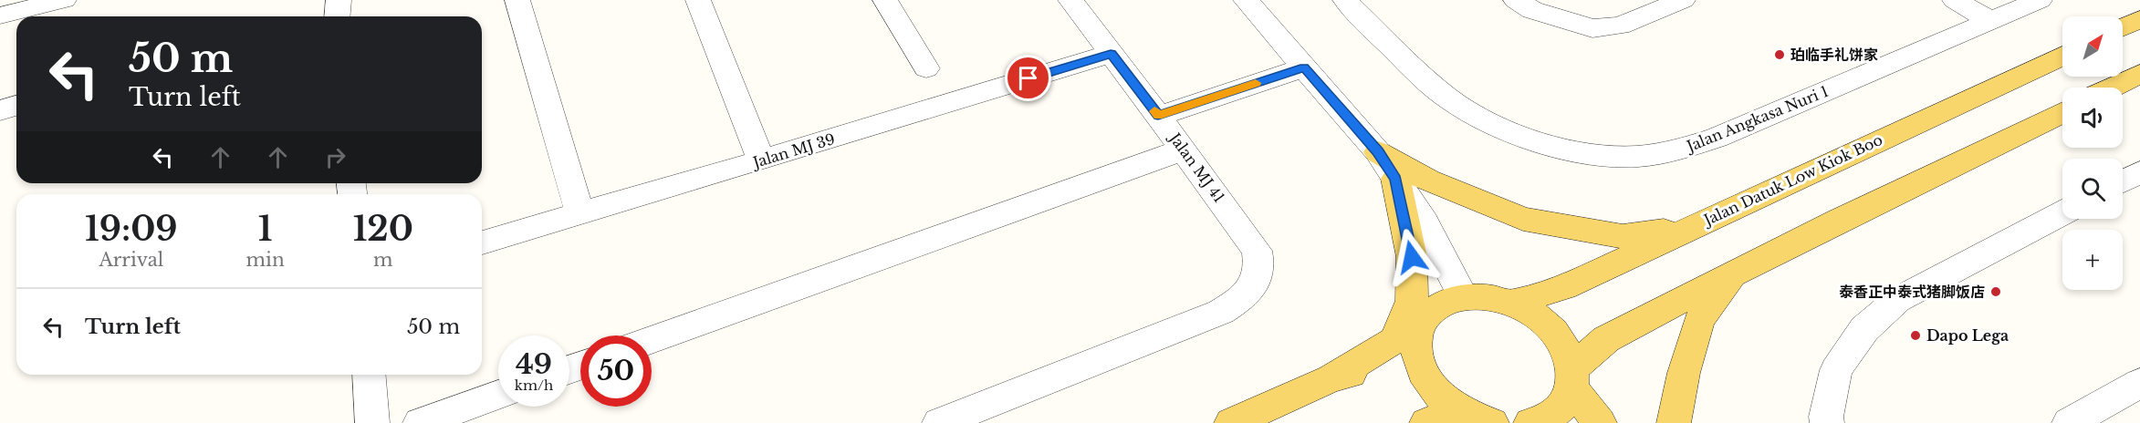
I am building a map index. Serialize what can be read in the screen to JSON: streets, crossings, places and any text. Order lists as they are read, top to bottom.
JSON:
{
  "streets": {
    "main road": ["Jalan Datuk Low Kiok Boo"],
    "street": ["Jalan Angkasa Nuri 1", "Jalan MJ 39", "Jalan MJ 41"]
  },
  "crossings": [
    ["Jalan MJ 39", "Jalan MJ 41"]
  ],
  "places": ["珀临手礼饼家", "泰香正中泰式猪脚饭店", "Dapo Lega"],
  "north": "top right",
  "page": {
    "map_buttons": "+",
    "turn": ["50 m", "Turn left"],
    "eta": [
      "19:09",
      "Arrival",
      "1",
      "min",
      "120",
      "m"
    ],
    "list": [
      {
        "name": "Turn left",
        "value": "50 m"
      }
    ],
    "speed": "49 km/h",
    "limit": "50"
  }
}
